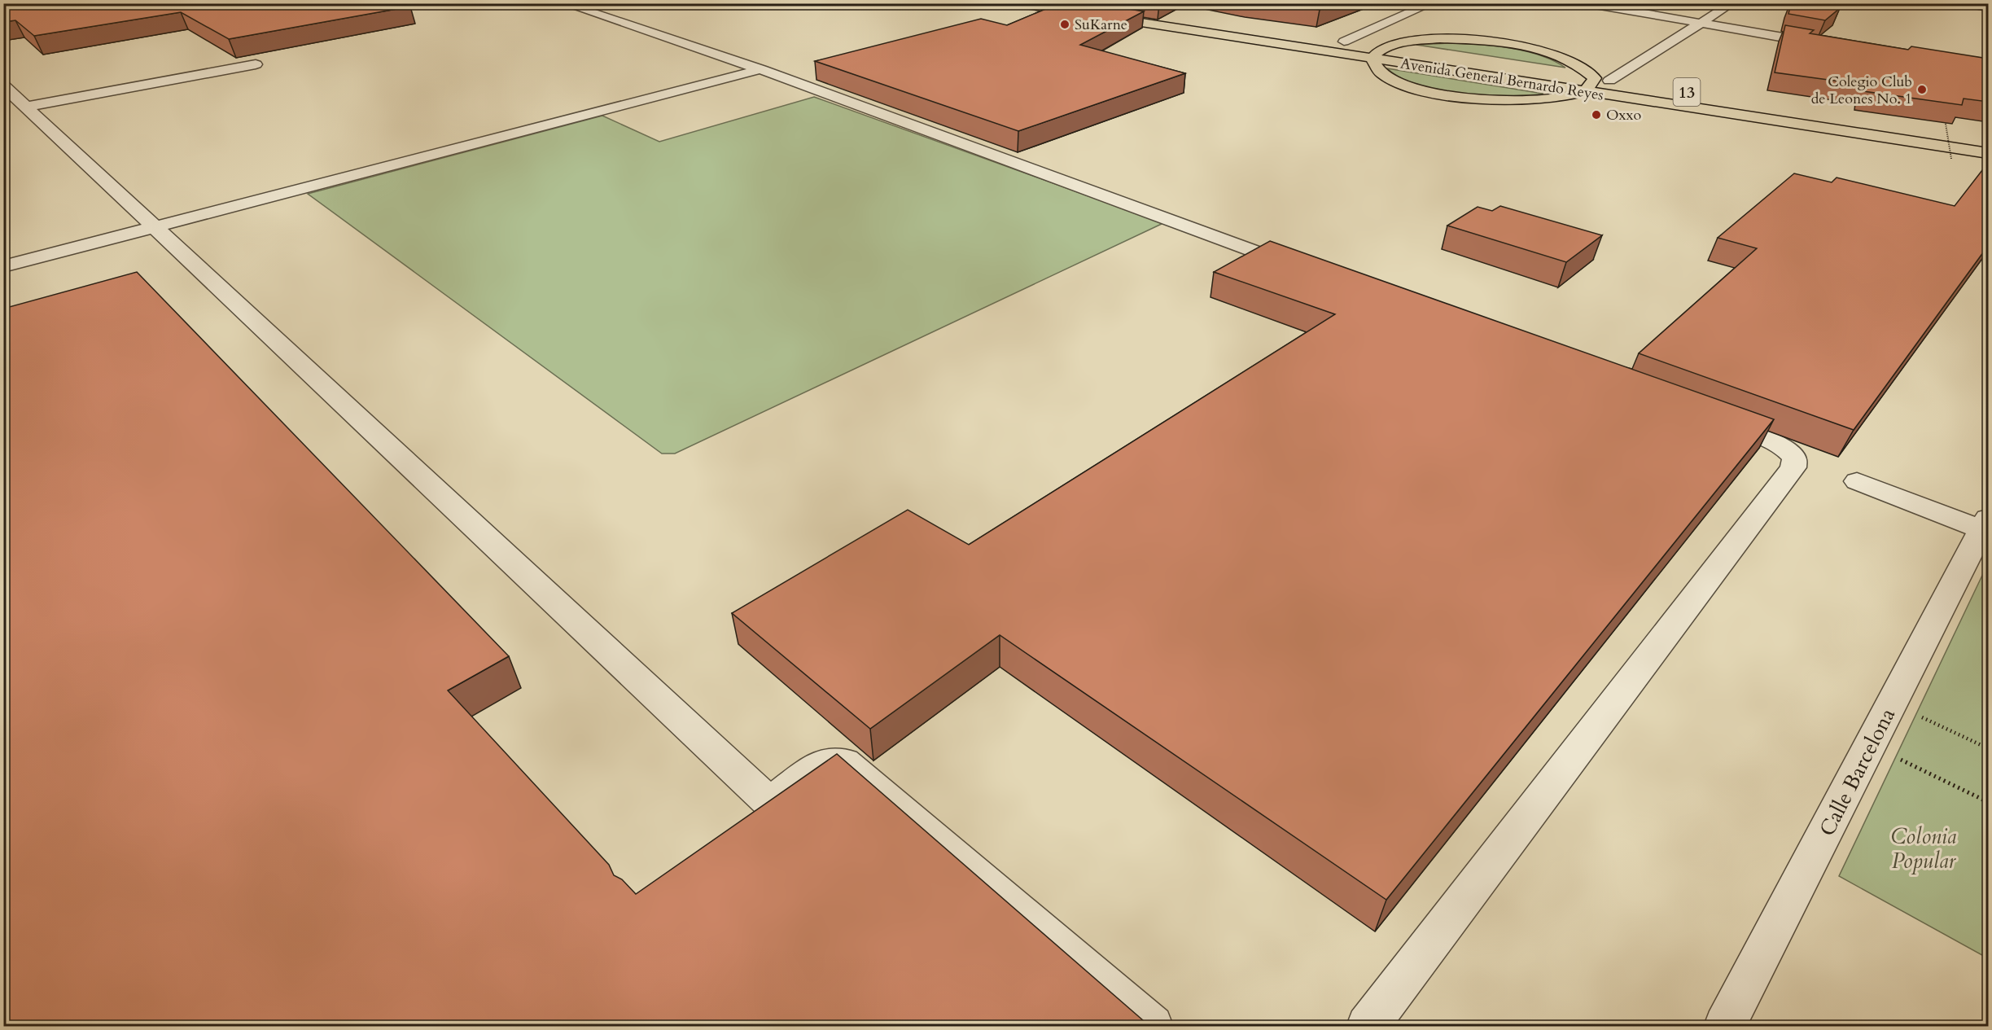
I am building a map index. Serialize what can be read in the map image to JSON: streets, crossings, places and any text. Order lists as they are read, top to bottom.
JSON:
{
  "streets": {
    "main road": ["Avenida General Bernardo Reyes", "13"],
    "street": ["Calle Barcelona"]
  },
  "crossings": [
    ["Avenida General Bernardo Reyes", "13"]
  ],
  "parks": ["Colonia Popular"],
  "places": ["SuKarne", "Colegio Club de Leones No. 1", "Oxxo"]
}
